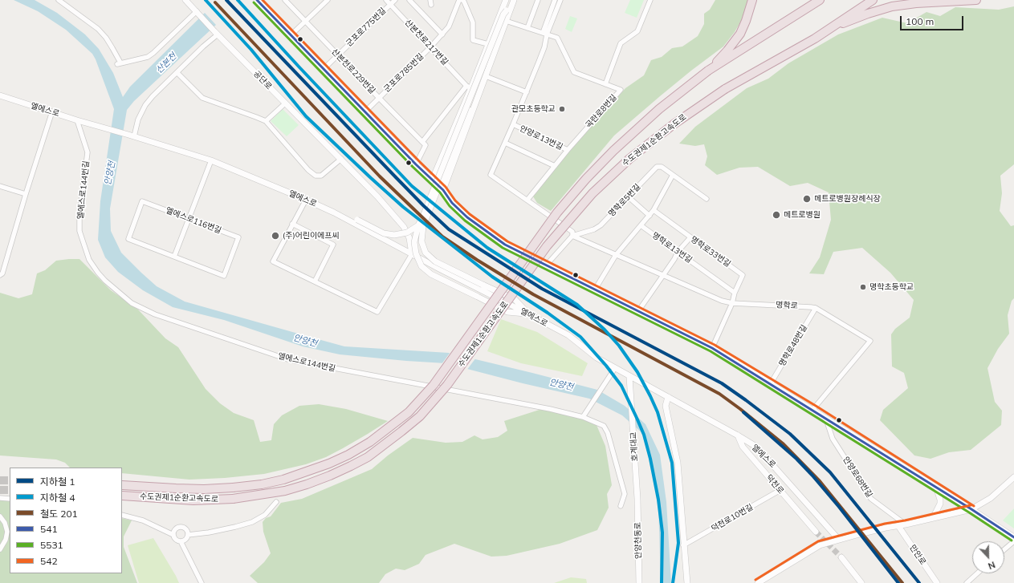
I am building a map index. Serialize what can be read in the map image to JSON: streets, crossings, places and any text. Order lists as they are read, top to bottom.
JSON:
{
  "streets": {
    "highway": ["수도권제1순환고속도로"],
    "street": [
      "군포로775번길",
      "산본천로217번길",
      "산본천로229번길",
      "군포로785번길",
      "공단로",
      "엘에스로",
      "곡란로8번길",
      "안양로13번길",
      "엘에스로144번길",
      "명학로5번길",
      "엘에스로116번길",
      "명학로13번길",
      "명학로33번길",
      "명학로",
      "명학로48번길",
      "호계대교",
      "안양로68번길",
      "덕천로",
      "덕천로10번길",
      "안양천동로",
      "만안로"
    ]
  },
  "crossings": [
    ["군포로775번길", "산본천로217번길"],
    ["군포로775번길", "산본천로229번길"],
    ["산본천로217번길", "군포로785번길"],
    ["산본천로229번길", "군포로785번길"],
    ["공단로", "엘에스로"],
    ["엘에스로", "엘에스로144번길"],
    ["엘에스로", "호계대교"],
    ["엘에스로", "덕천로"],
    ["곡란로8번길", "안양로13번길"],
    ["안양로13번길", "명학로5번길"],
    ["안양로13번길", "명학로"],
    ["명학로5번길", "명학로"],
    ["명학로13번길", "명학로33번길"],
    ["명학로33번길", "명학로"],
    ["명학로", "명학로48번길"],
    ["호계대교", "안양천동로"],
    ["덕천로", "덕천로10번길"]
  ],
  "water": ["산본천", "안양천"],
  "places": [
    "관모초등학교",
    "메트로병원장례식장",
    "메트로병원",
    "(주)어린이에프씨",
    "명학초등학교"
  ],
  "lines": [
    "metro line 1",
    "metro line 4",
    "transit line 541",
    "transit line 542",
    "rail line 201",
    "transit line 5531"
  ],
  "legend": [
    "지하철 1",
    "지하철 4",
    "철도 201",
    "541",
    "5531",
    "542"
  ],
  "scale_bar": "100 m",
  "north": "bottom"
}
